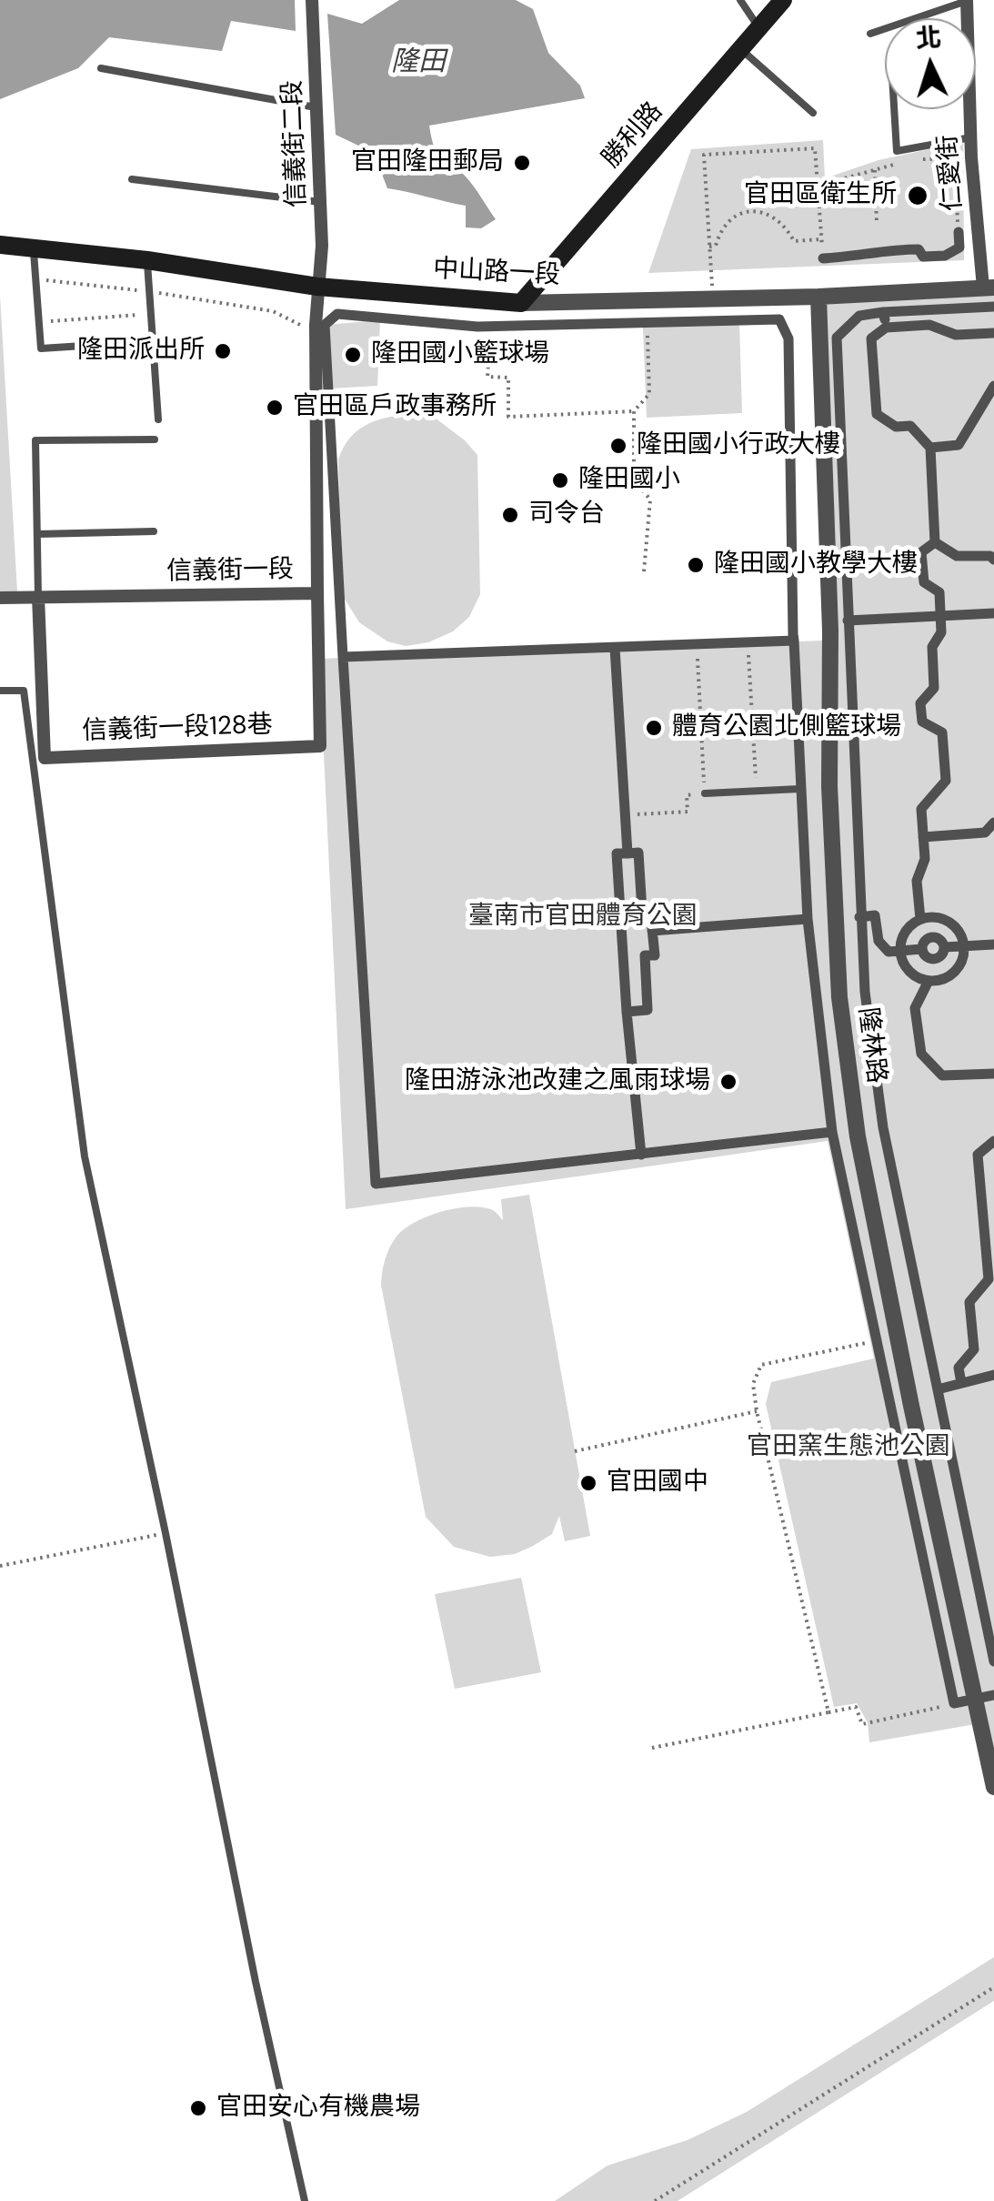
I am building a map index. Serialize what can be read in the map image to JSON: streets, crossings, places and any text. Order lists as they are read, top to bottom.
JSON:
{
  "streets": {
    "main road": ["勝利路", "中山路一段"],
    "street": [
      "信義街二段",
      "仁愛街",
      "信義街一段",
      "信義街一段128巷",
      "隆林路"
    ]
  },
  "crossings": [
    ["勝利路", "中山路一段"],
    ["信義街二段", "中山路一段"],
    ["信義街二段", "信義街一段"],
    ["仁愛街", "中山路一段"],
    ["中山路一段", "信義街一段"],
    ["中山路一段", "隆林路"],
    ["信義街一段", "信義街一段128巷"]
  ],
  "water": ["隆田"],
  "parks": ["臺南市官田體育公園", "官田窯生態池公園"],
  "places": [
    "官田隆田郵局",
    "官田區衛生所",
    "隆田派出所",
    "隆田國小籃球場",
    "官田區戶政事務所",
    "隆田國小行政大樓",
    "隆田國小",
    "司令台",
    "隆田國小教學大樓",
    "體育公園北側籃球場",
    "隆田游泳池改建之風雨球場",
    "官田國中",
    "官田安心有機農場"
  ],
  "north": "top"
}
